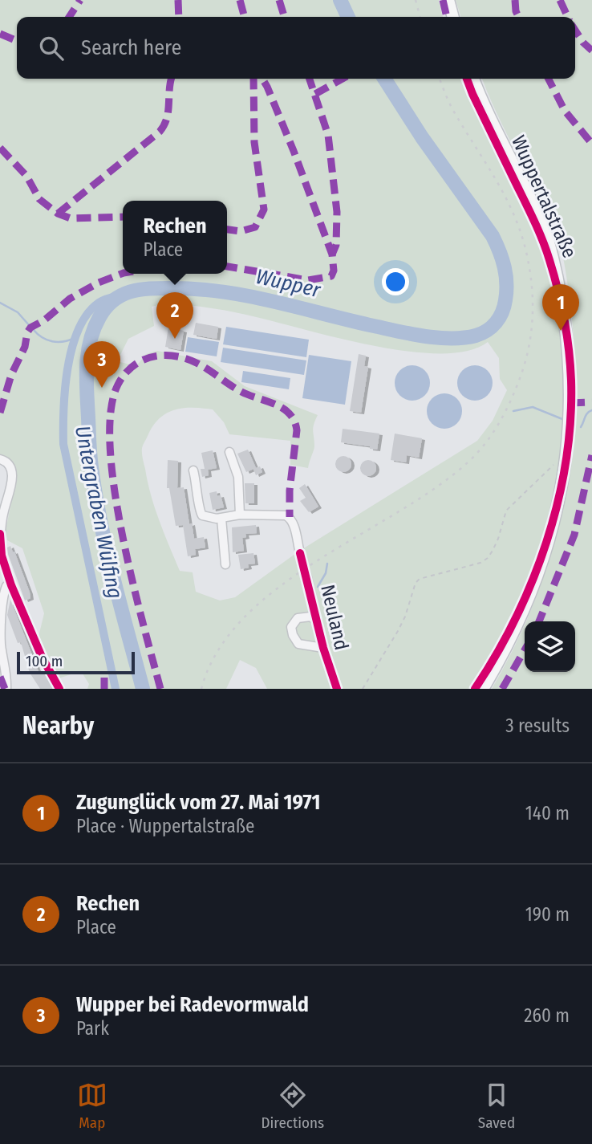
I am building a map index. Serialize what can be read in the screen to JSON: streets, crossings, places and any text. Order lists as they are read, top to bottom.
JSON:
{
  "streets": {
    "main road": ["Wuppertalstraße"],
    "street": ["Neuland"]
  },
  "water": ["Wupper", "Untergraben Wülfing"],
  "scale_bar": "100 m",
  "page": {
    "search": "Search here",
    "popup": ["Rechen", "Place"],
    "pins": ["1", "2", "3"],
    "scale": "100 m",
    "heading": ["Nearby", "3 results"],
    "list": [
      {
        "mark": "1",
        "name": "Zugunglück vom 27. Mai 1971",
        "note": "Place · Wuppertalstraße",
        "value": "140 m"
      },
      {
        "mark": "2",
        "name": "Rechen",
        "note": "Place",
        "value": "190 m"
      },
      {
        "mark": "3",
        "name": "Wupper bei Radevormwald",
        "note": "Park",
        "value": "260 m"
      }
    ],
    "nav": ["Map", "Directions", "Saved"]
  }
}
